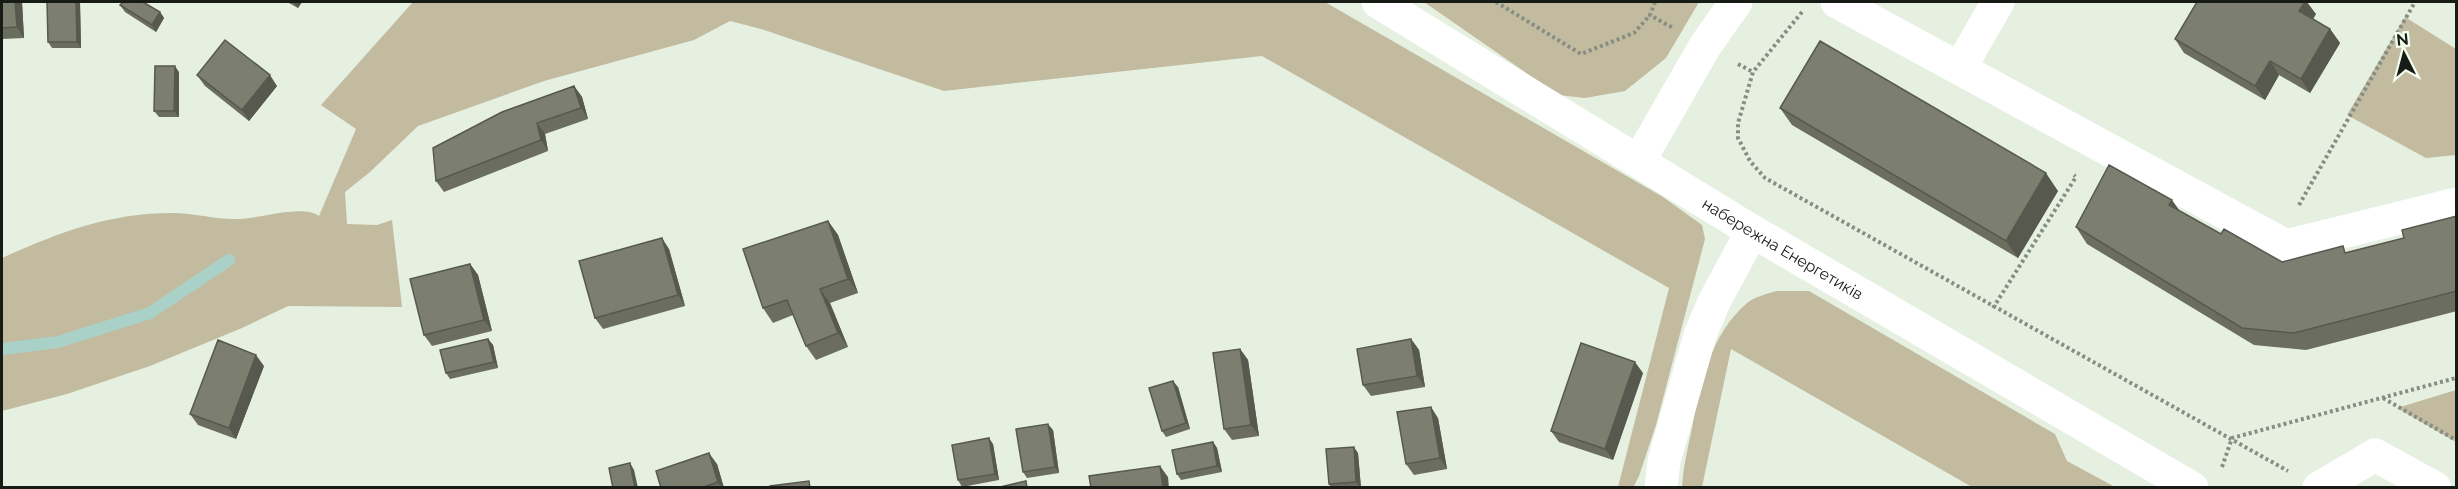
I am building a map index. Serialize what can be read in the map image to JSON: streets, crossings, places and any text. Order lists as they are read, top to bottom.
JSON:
{
  "streets": {
    "street": ["набережна Енергетиків"]
  },
  "north": "top"
}
